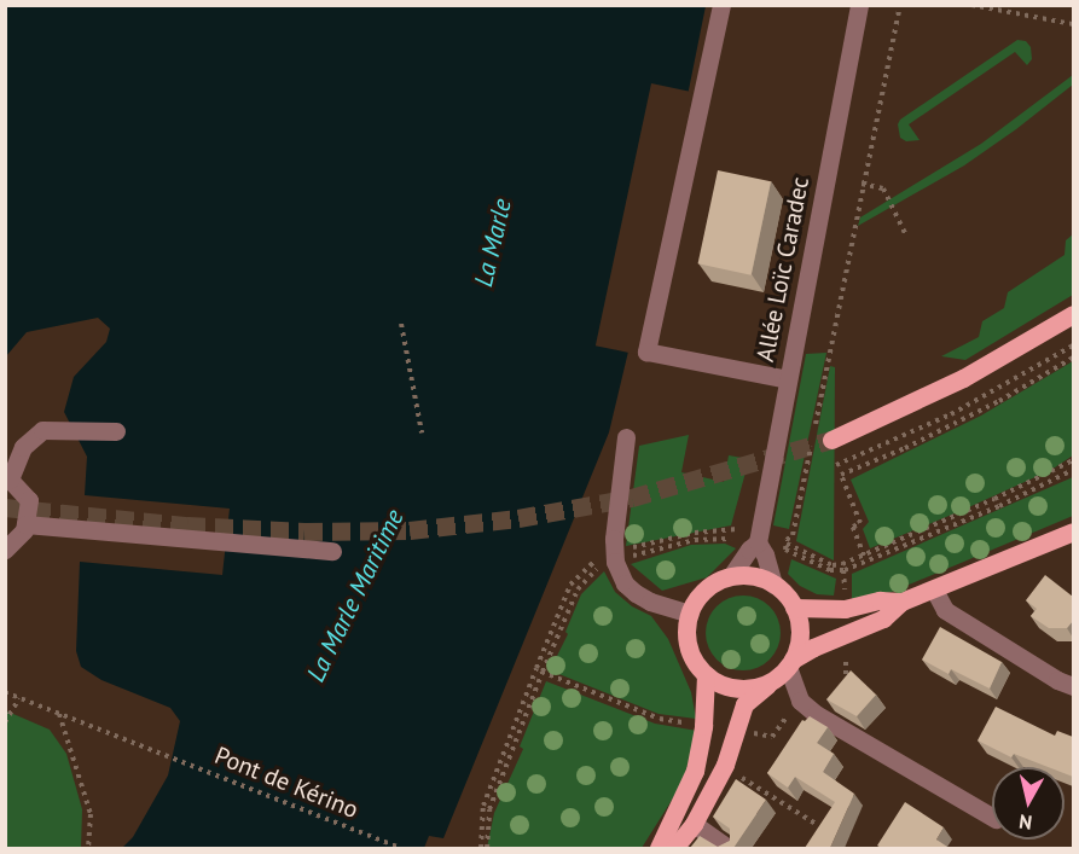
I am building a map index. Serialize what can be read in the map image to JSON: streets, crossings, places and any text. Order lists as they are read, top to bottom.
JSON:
{
  "streets": {
    "street": ["Allée Loïc Caradec"],
    "path": ["Pont de Kérino"]
  },
  "water": ["La Marle", "La Marle Maritime"],
  "north": "bottom"
}
